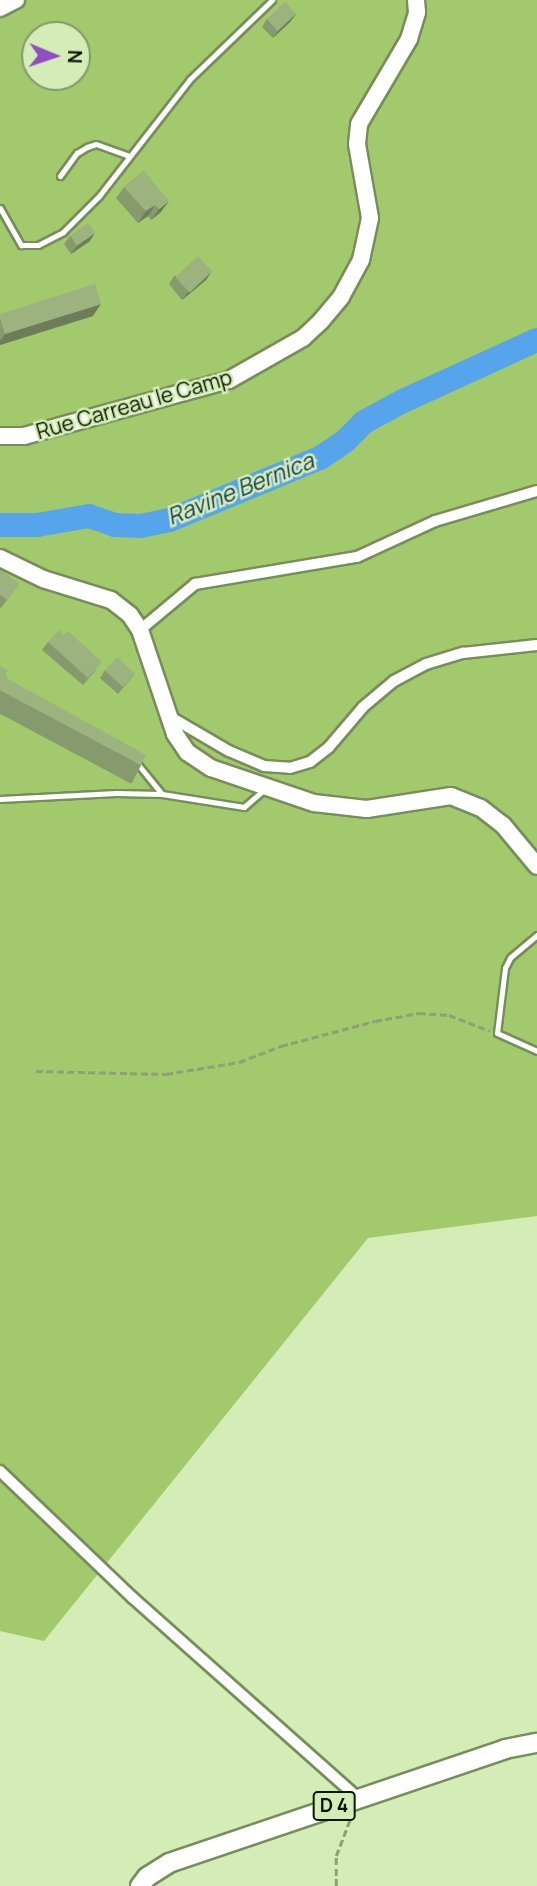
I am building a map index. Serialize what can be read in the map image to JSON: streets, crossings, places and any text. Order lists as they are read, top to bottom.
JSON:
{
  "streets": {
    "main road": ["Rue Carreau le Camp", "D 4"]
  },
  "water": ["Ravine Bernica"],
  "north": "right"
}
